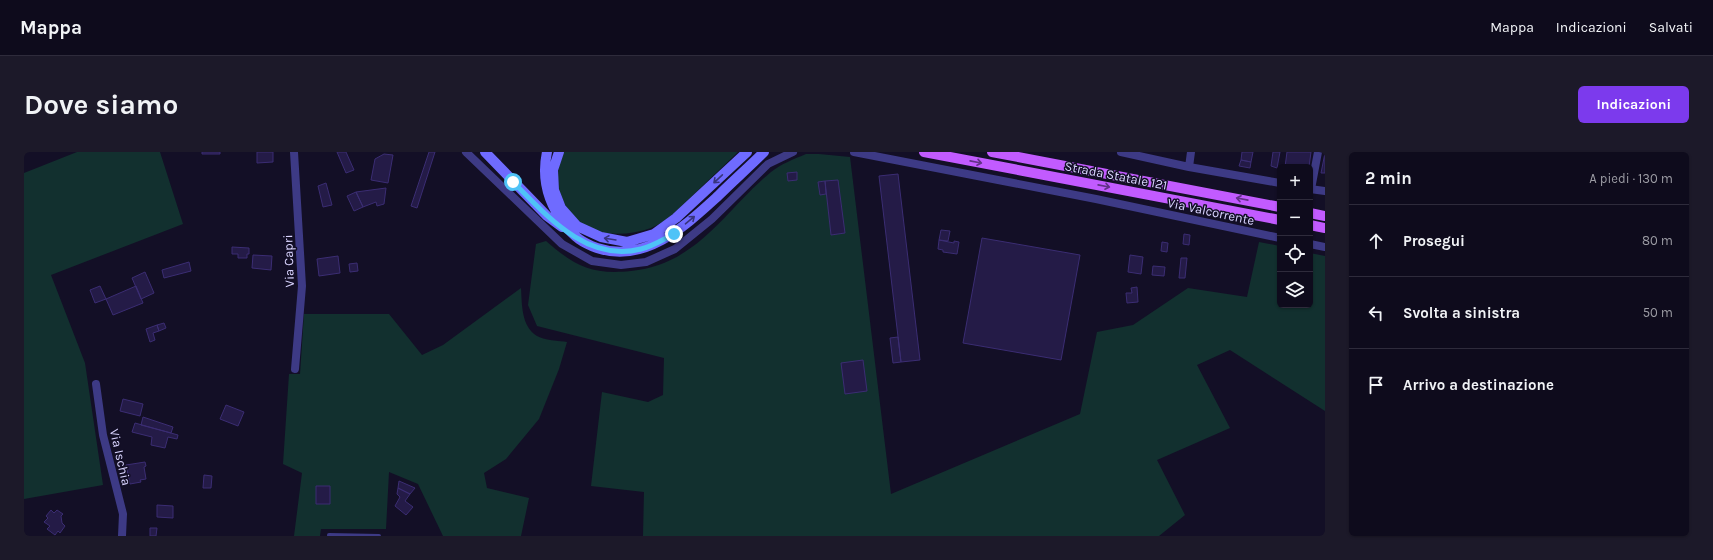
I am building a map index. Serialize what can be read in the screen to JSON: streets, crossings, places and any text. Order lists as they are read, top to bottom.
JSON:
{
  "streets": {
    "main road": ["Strada Statale 121"],
    "street": ["Via Valcorrente", "Via Capri", "Via Ischia"]
  },
  "page": {
    "header": "Mappa",
    "nav": ["Mappa", "Indicazioni", "Salvati"],
    "buttons": "Indicazioni",
    "title": "Dove siamo",
    "heading": ["2 min", "A piedi · 130 m"],
    "map_buttons": ["+", "−"],
    "list": [
      ["Prosegui", "80 m"],
      ["Svolta a sinistra", "50 m"],
      "Arrivo a destinazione"
    ]
  }
}
